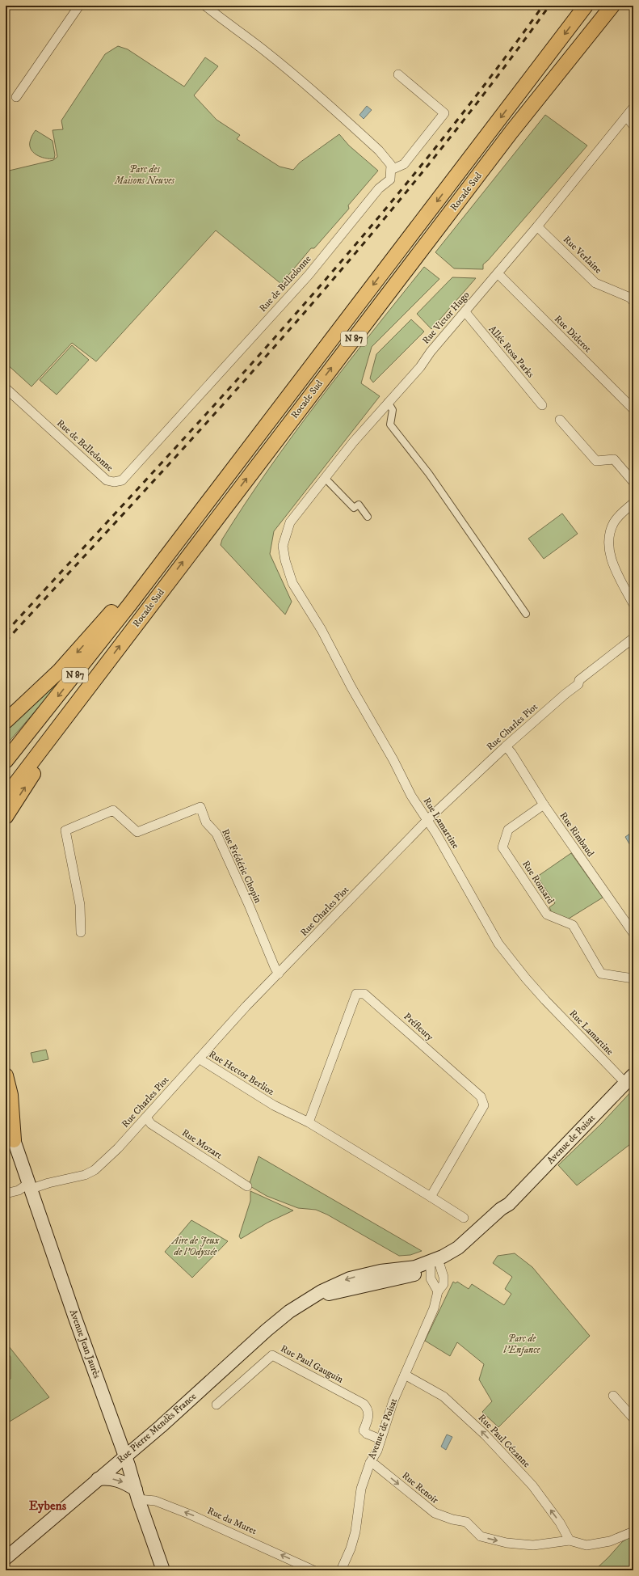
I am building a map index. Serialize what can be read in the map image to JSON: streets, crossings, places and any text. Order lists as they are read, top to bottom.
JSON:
{
  "streets": {
    "highway": ["Rocade Sud", "N 87"],
    "main road": ["Avenue de Poisat", "Avenue Jean Jaurès", "Rue Pierre Mendès France"],
    "street": [
      "Rue Verlaine",
      "Rue de Belledonne",
      "Rue Victor Hugo",
      "Rue Diderot",
      "Allée Rosa Parks",
      "Rue Charles Piot",
      "Rue Lamartine",
      "Rue Rimbaud",
      "Rue Frédéric Chopin",
      "Rue Ronsard",
      "Préfleury",
      "Rue Hector Berlioz",
      "Rue Mozart",
      "Rue Paul Gauguin",
      "Rue Paul Cézanne",
      "Rue Renoir",
      "Rue du Muret"
    ]
  },
  "crossings": [
    ["Rue Verlaine", "Rue Victor Hugo"],
    ["Rue Victor Hugo", "Rue Diderot"],
    ["Rue Victor Hugo", "Allée Rosa Parks"],
    ["Rue Victor Hugo", "Rue Lamartine"],
    ["Rue Charles Piot", "Rue Lamartine"],
    ["Rue Charles Piot", "Rue Rimbaud"],
    ["Rue Charles Piot", "Rue Frédéric Chopin"],
    ["Rue Charles Piot", "Rue Hector Berlioz"],
    ["Rue Charles Piot", "Rue Mozart"],
    ["Rue Charles Piot", "Avenue Jean Jaurès"],
    ["Rue Lamartine", "Avenue de Poisat"],
    ["Rue Rimbaud", "Rue Ronsard"],
    ["Préfleury", "Rue Hector Berlioz"],
    ["Avenue de Poisat", "Rue Paul Gauguin"],
    ["Avenue de Poisat", "Rue Pierre Mendès France"],
    ["Avenue de Poisat", "Rue Paul Cézanne"],
    ["Avenue de Poisat", "Rue Renoir"],
    ["Avenue Jean Jaurès", "Rue Pierre Mendès France"],
    ["Avenue Jean Jaurès", "Rue du Muret"],
    ["Rue Paul Cézanne", "Rue Renoir"]
  ],
  "one_way": ["Rue Paul Cézanne", "Rue Renoir", "Rue du Muret"],
  "districts": ["Eybens"],
  "parks": ["Parc des Maisons Neuves", "Aire de Jeux de l'Odyssée", "Parc de l'Enfance"]
}
